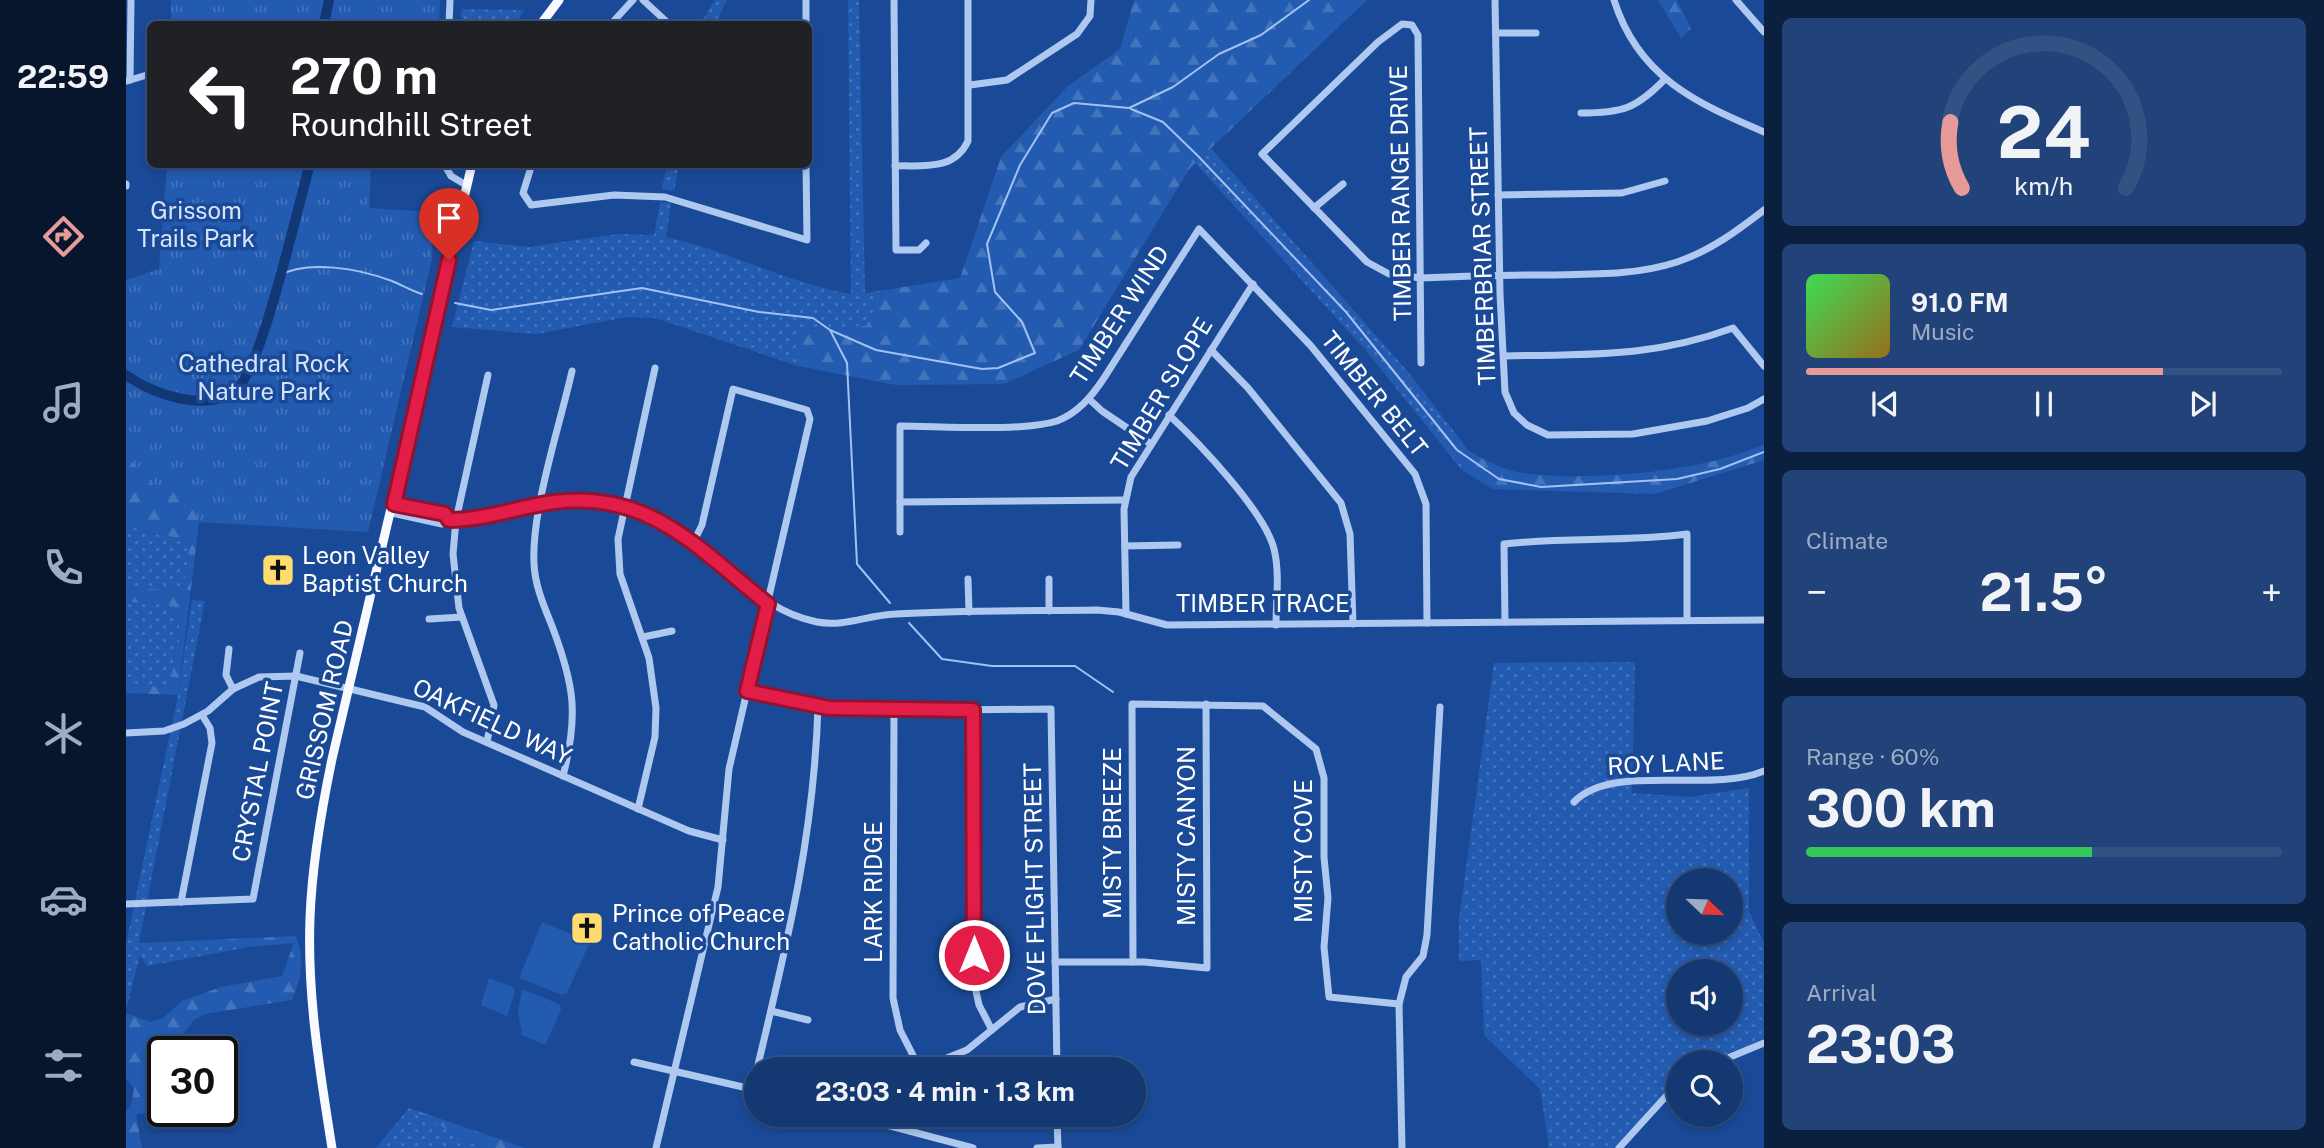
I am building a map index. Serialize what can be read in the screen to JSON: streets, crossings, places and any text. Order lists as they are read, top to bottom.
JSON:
{
  "streets": {
    "main road": ["GRISSOM ROAD"],
    "street": [
      "TIMBER RANGE DRIVE",
      "TIMBERBRIAR STREET",
      "TIMBER WIND",
      "TIMBER SLOPE",
      "TIMBER BELT",
      "TIMBER TRACE",
      "OAKFIELD WAY",
      "ROY LANE",
      "CRYSTAL POINT",
      "MISTY BREEZE",
      "MISTY CANYON",
      "MISTY COVE",
      "DOVE FLIGHT STREET",
      "LARK RIDGE"
    ]
  },
  "crossings": [
    ["TIMBER WIND", "TIMBER BELT"],
    ["TIMBER SLOPE", "TIMBER BELT"],
    ["TIMBER SLOPE", "TIMBER TRACE"],
    ["TIMBER BELT", "TIMBER TRACE"],
    ["GRISSOM ROAD", "OAKFIELD WAY"],
    ["OAKFIELD WAY", "CRYSTAL POINT"],
    ["MISTY BREEZE", "MISTY CANYON"],
    ["MISTY BREEZE", "MISTY COVE"],
    ["MISTY CANYON", "MISTY COVE"]
  ],
  "parks": ["Grissom Trails Park", "Cathedral Rock Nature Park"],
  "places": {
    "church": ["Leon Valley Baptist Church", "Prince of Peace Catholic Church"]
  },
  "north": "bottom right",
  "page": {
    "tabs": "22:59",
    "turn": ["270 m", "Roundhill Street"],
    "song": ["91.0 FM", "Music"],
    "tile": [
      "Climate",
      ["Range · 60%", "300 km"],
      ["Arrival", "23:03"]
    ],
    "heat": ["−", "21.5°", "+"],
    "limit": "30",
    "trip": "23:03 · 4 min · 1.3 km",
    "gauge": ["24", "km/h"]
  }
}
